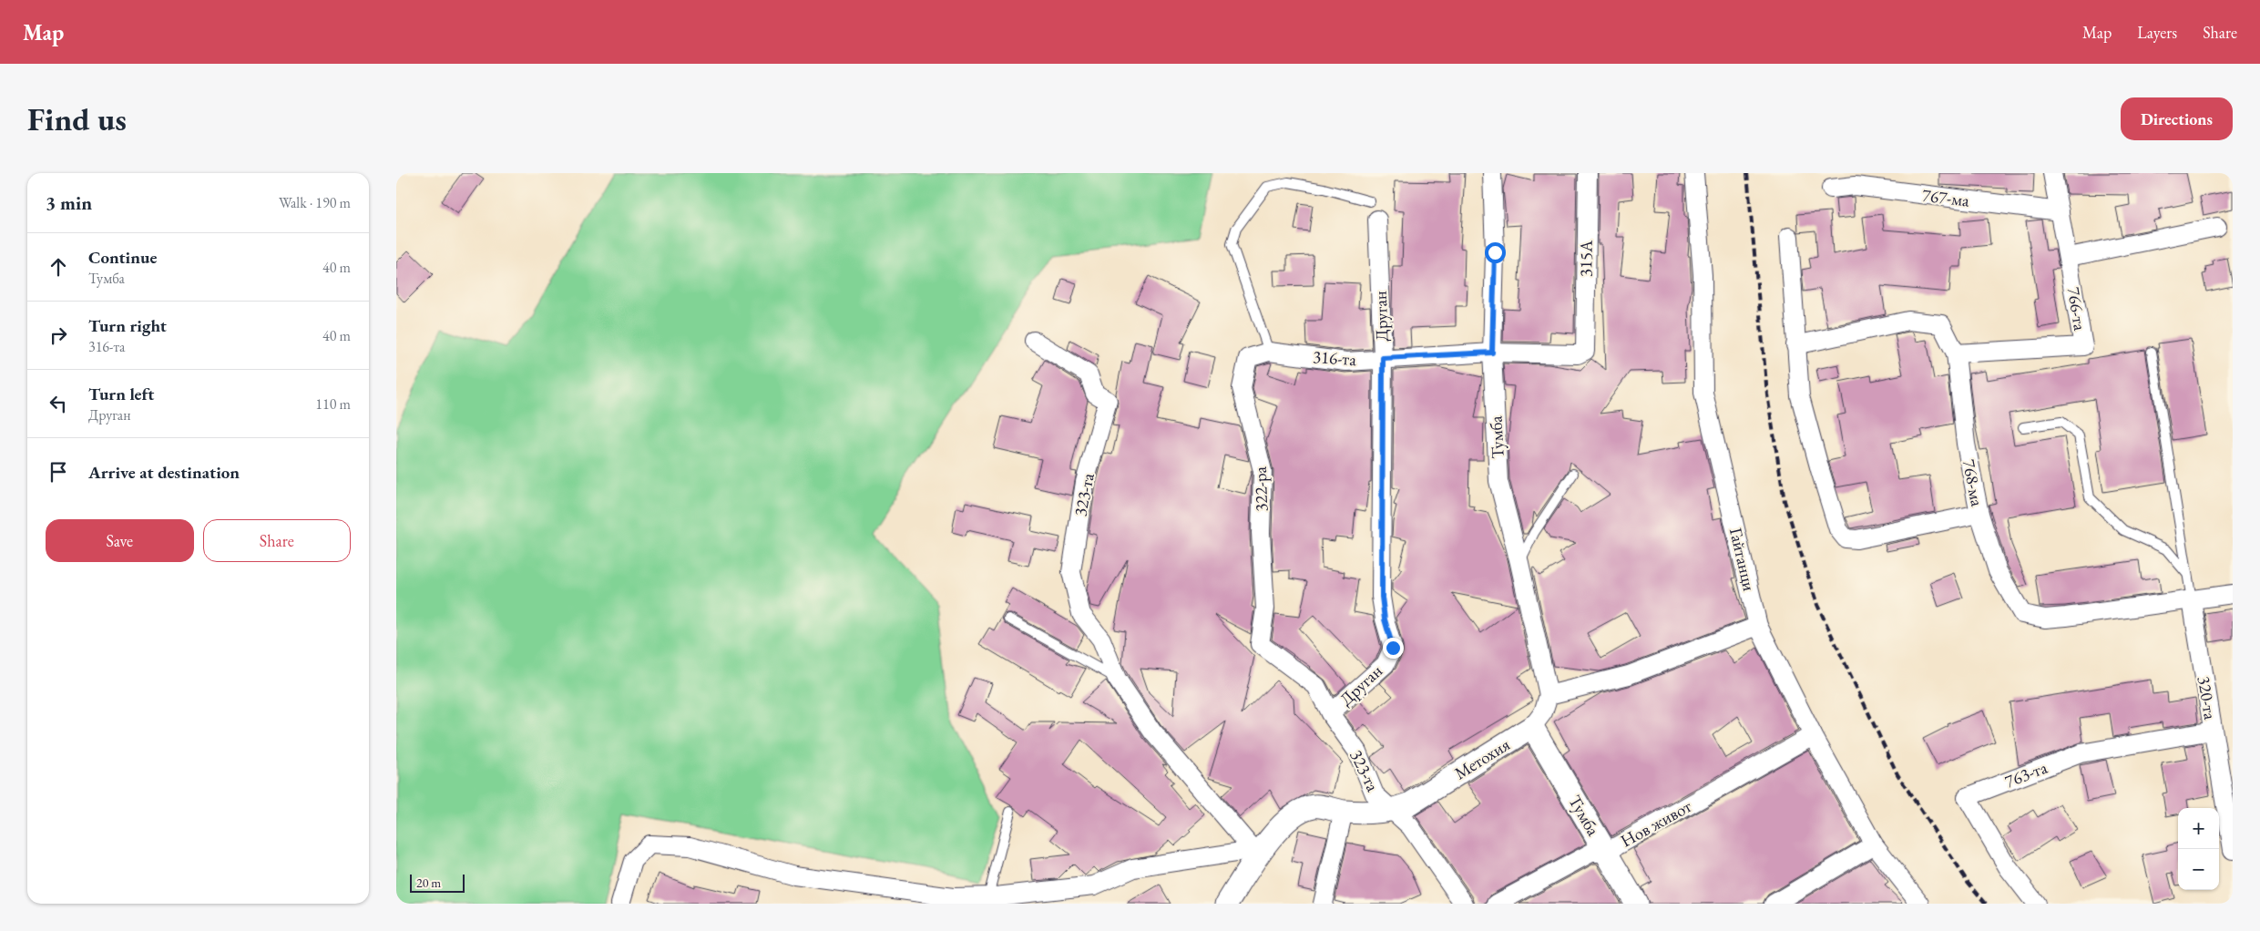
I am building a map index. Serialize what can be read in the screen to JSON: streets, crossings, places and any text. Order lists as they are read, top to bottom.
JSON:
{
  "streets": {
    "street": [
      "767-ма",
      "315А",
      "766-та",
      "Друган",
      "316-та",
      "Тумба",
      "768-ма",
      "322-ра",
      "323-та",
      "Гайтанци",
      "320-та",
      "Метохия",
      "763-та",
      "Нов живот"
    ]
  },
  "crossings": [
    ["767-ма", "766-та"],
    ["315А", "316-та"],
    ["766-та", "768-ма"],
    ["Друган", "316-та"],
    ["Друган", "323-та"],
    ["316-та", "Тумба"],
    ["316-та", "322-ра"],
    ["Тумба", "Метохия"],
    ["Тумба", "Нов живот"],
    ["768-ма", "320-та"],
    ["322-ра", "323-та"],
    ["323-та", "Метохия"],
    ["Гайтанци", "Нов живот"],
    ["320-та", "763-та"]
  ],
  "scale_bar": "20 m",
  "page": {
    "header": "Map",
    "nav": ["Map", "Layers", "Share"],
    "buttons": [
      "Directions",
      ["Save", "Share"]
    ],
    "title": "Find us",
    "heading": ["3 min", "Walk · 190 m"],
    "list": [
      ["Continue", "Тумба", "40 m"],
      ["Turn right", "316-та", "40 m"],
      ["Turn left", "Друган", "110 m"],
      "Arrive at destination"
    ],
    "map_buttons": ["+", "−"],
    "scale": "20 m"
  }
}
